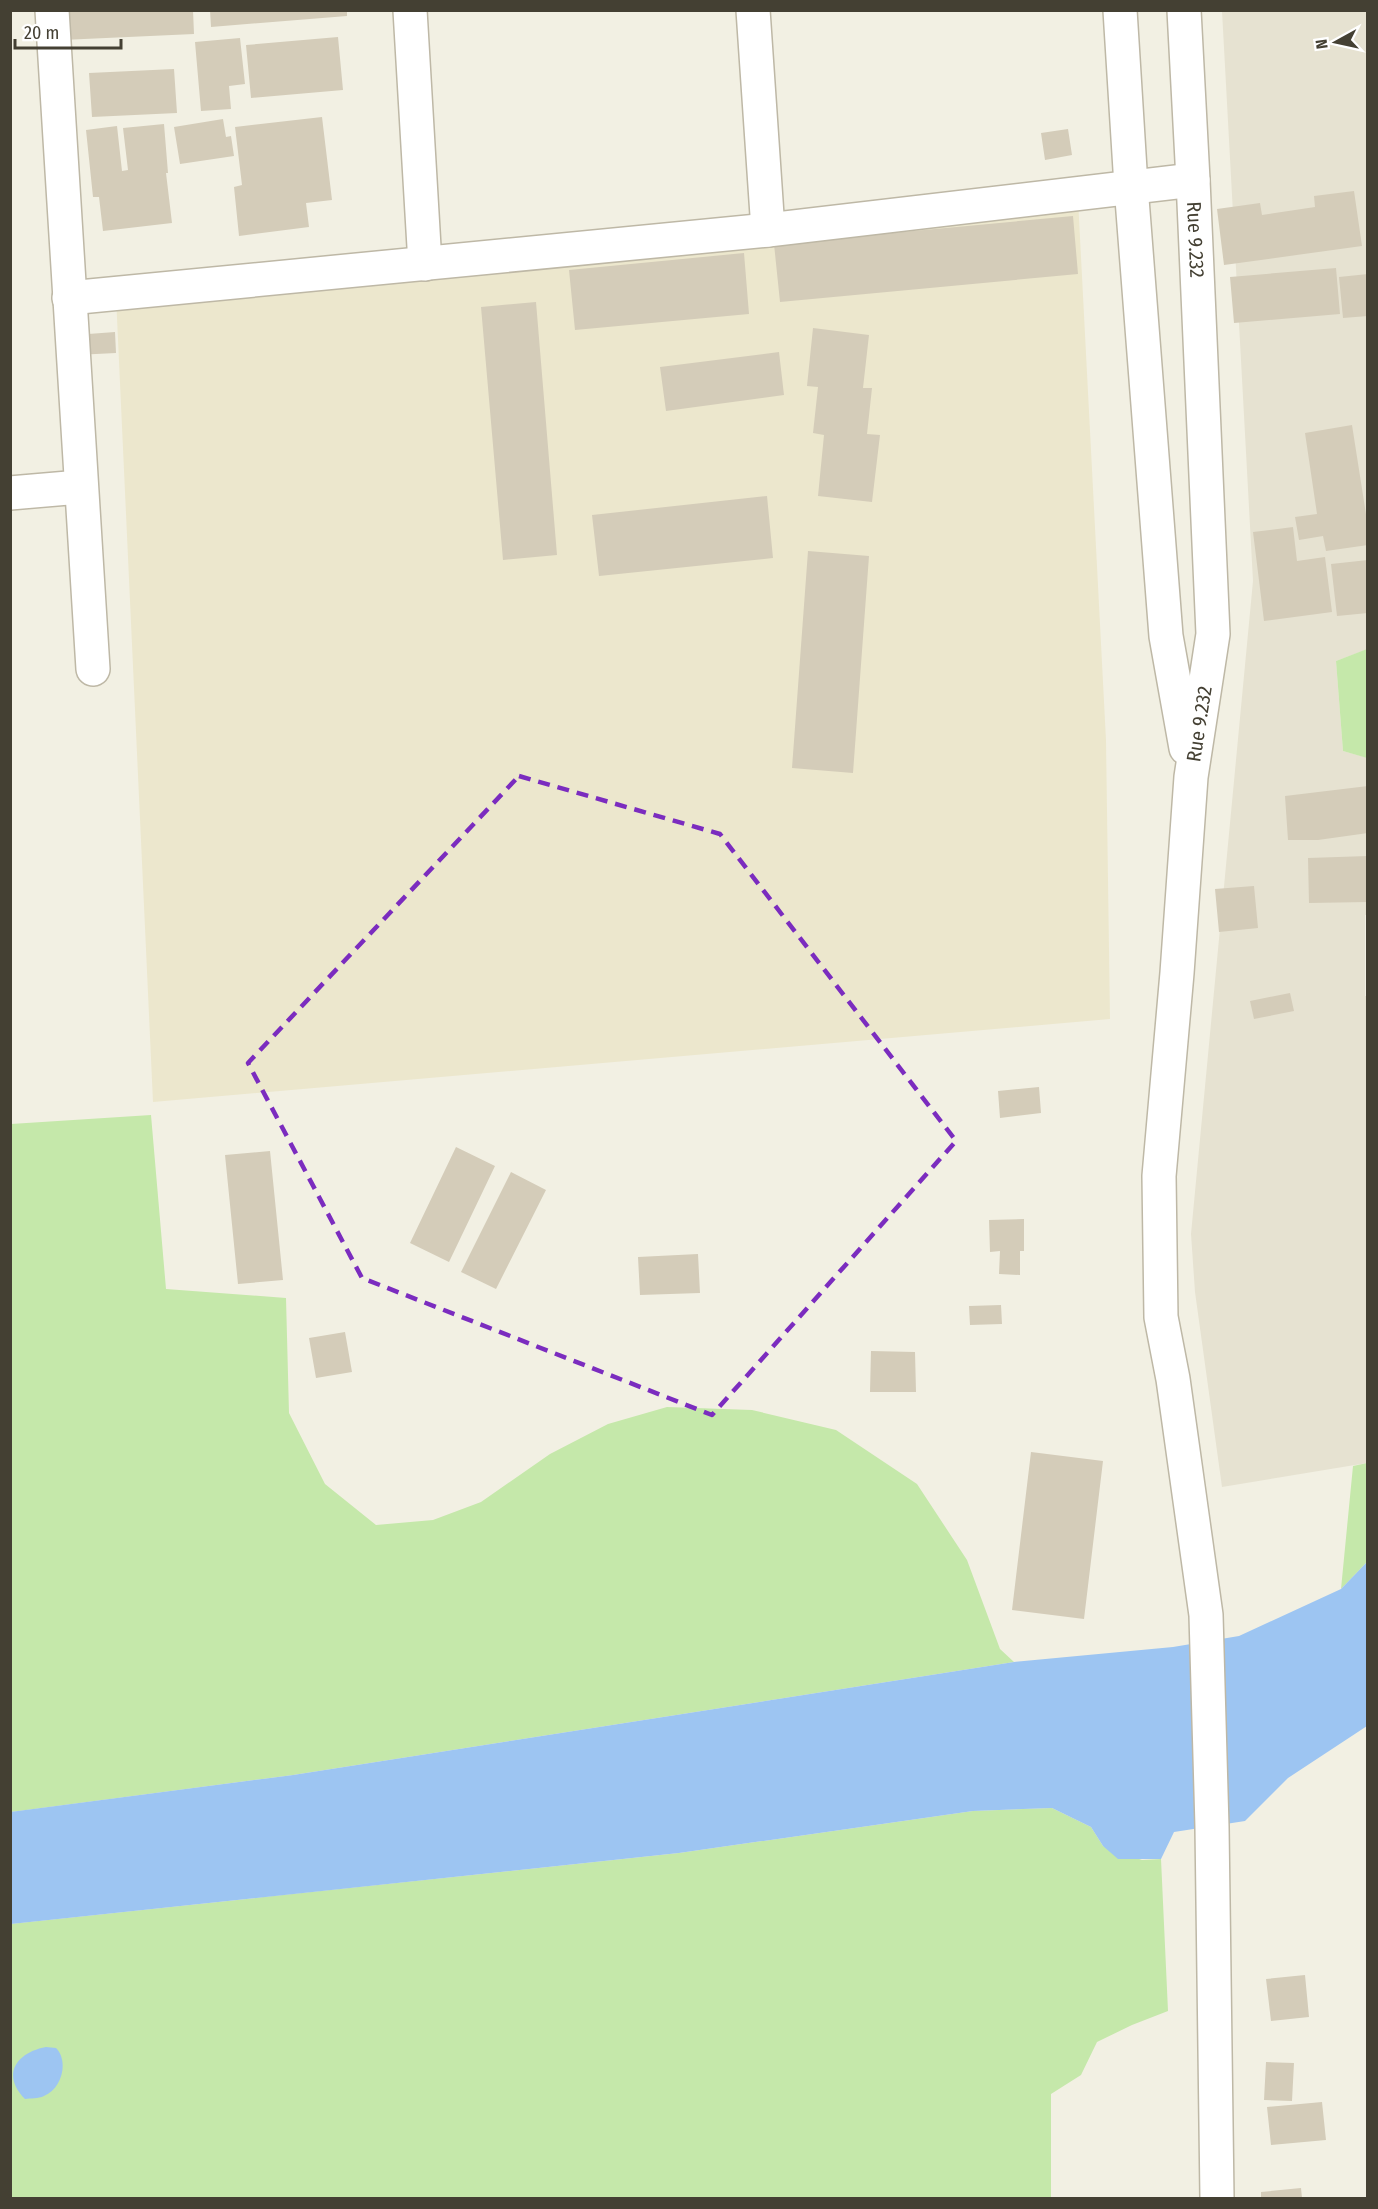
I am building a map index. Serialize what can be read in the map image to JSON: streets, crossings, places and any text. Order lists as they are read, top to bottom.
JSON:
{
  "streets": {
    "street": ["Rue 9.232"]
  },
  "scale_bar": "20 m",
  "north": "left"
}
